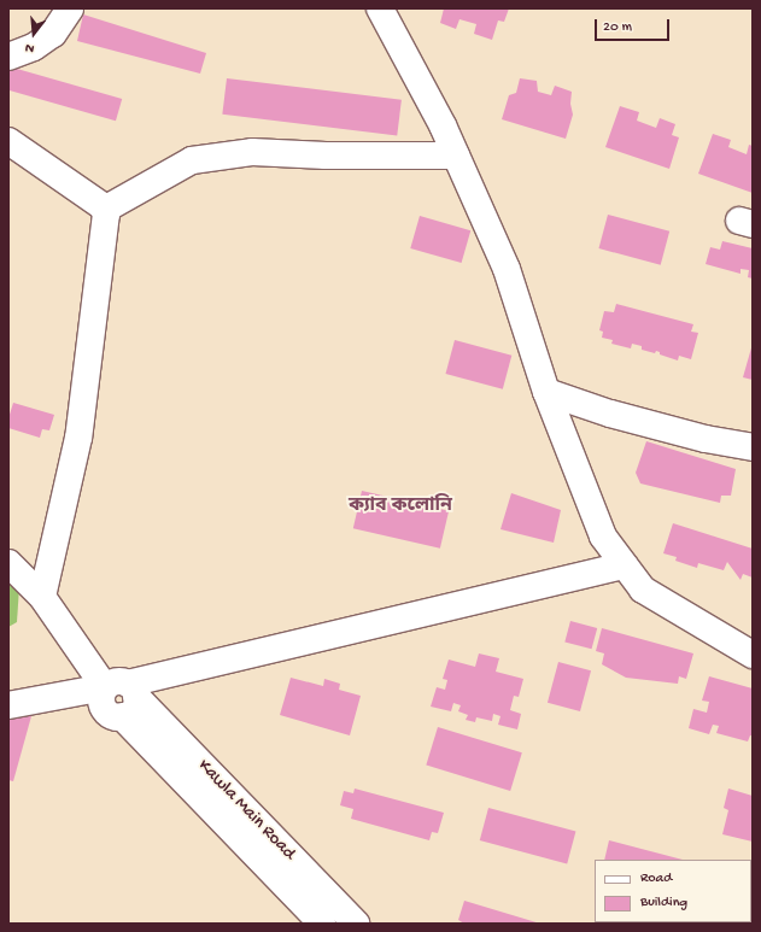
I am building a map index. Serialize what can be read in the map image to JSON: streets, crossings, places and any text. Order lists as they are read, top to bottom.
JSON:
{
  "streets": {
    "street": ["Kawla Main Road"]
  },
  "districts": ["ক্যাব কলোনি"],
  "legend": ["Road", "Building"],
  "scale_bar": "20 m",
  "north": "bottom"
}
